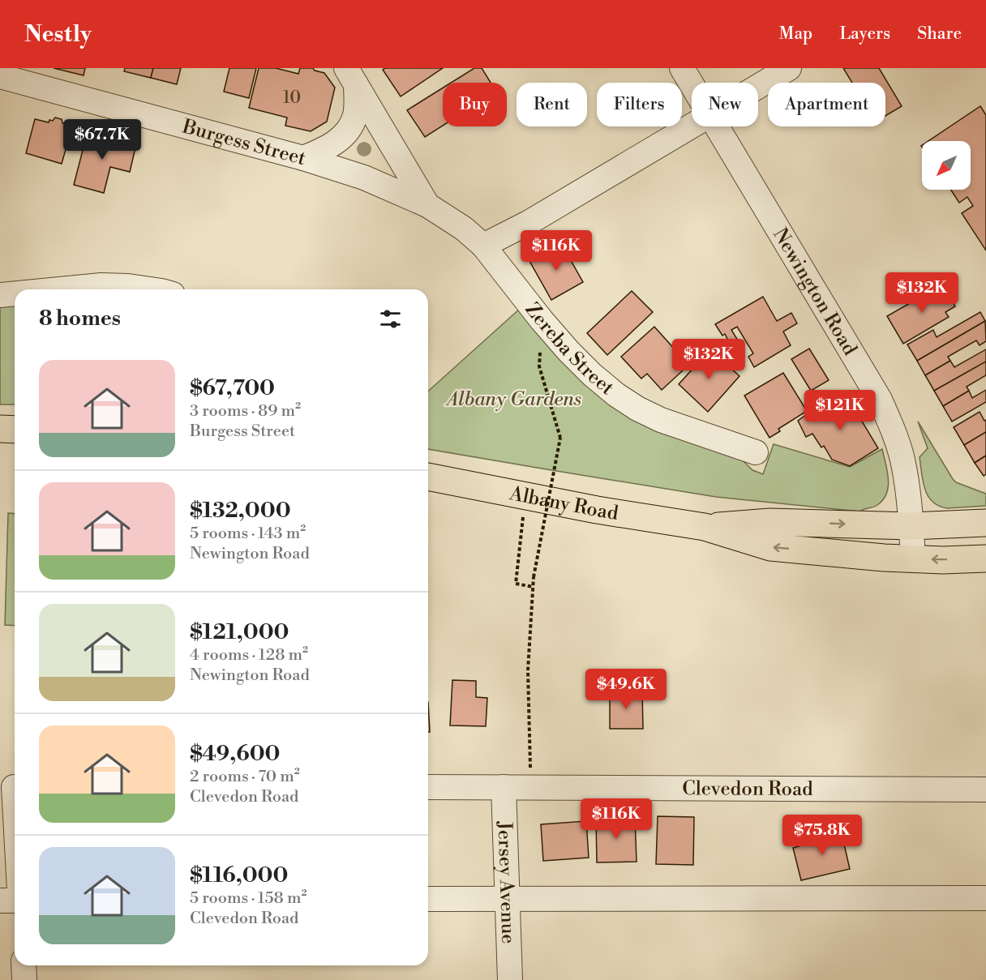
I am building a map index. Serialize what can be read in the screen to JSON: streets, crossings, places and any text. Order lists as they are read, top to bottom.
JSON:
{
  "streets": {
    "main road": ["Albany Road"],
    "street": [
      "Burgess Street",
      "Newington Road",
      "Zereba Street",
      "Clevedon Road",
      "Jersey Avenue"
    ]
  },
  "crossings": [
    ["Burgess Street", "Zereba Street"],
    ["Newington Road", "Albany Road"],
    ["Clevedon Road", "Jersey Avenue"]
  ],
  "parks": ["Albany Gardens"],
  "house_numbers": ["10"],
  "north": "bottom left",
  "page": {
    "header": "Nestly",
    "nav": ["Map", "Layers", "Share"],
    "chip": [
      "Buy",
      "Rent",
      "Filters",
      "New",
      "Apartment"
    ],
    "price": [
      "$67.7K",
      "$116K",
      "$132K",
      "$132K",
      "$121K",
      "$49.6K",
      "$116K",
      "$75.8K"
    ],
    "heading": "8 homes",
    "list": [
      {
        "name": "$67,700",
        "note": "3 rooms · 89 m² · Burgess Street"
      },
      {
        "name": "$132,000",
        "note": "5 rooms · 143 m² · Newington Road"
      },
      {
        "name": "$121,000",
        "note": "4 rooms · 128 m² · Newington Road"
      },
      {
        "name": "$49,600",
        "note": "2 rooms · 70 m² · Clevedon Road"
      },
      {
        "name": "$116,000",
        "note": "5 rooms · 158 m² · Clevedon Road"
      }
    ]
  }
}
